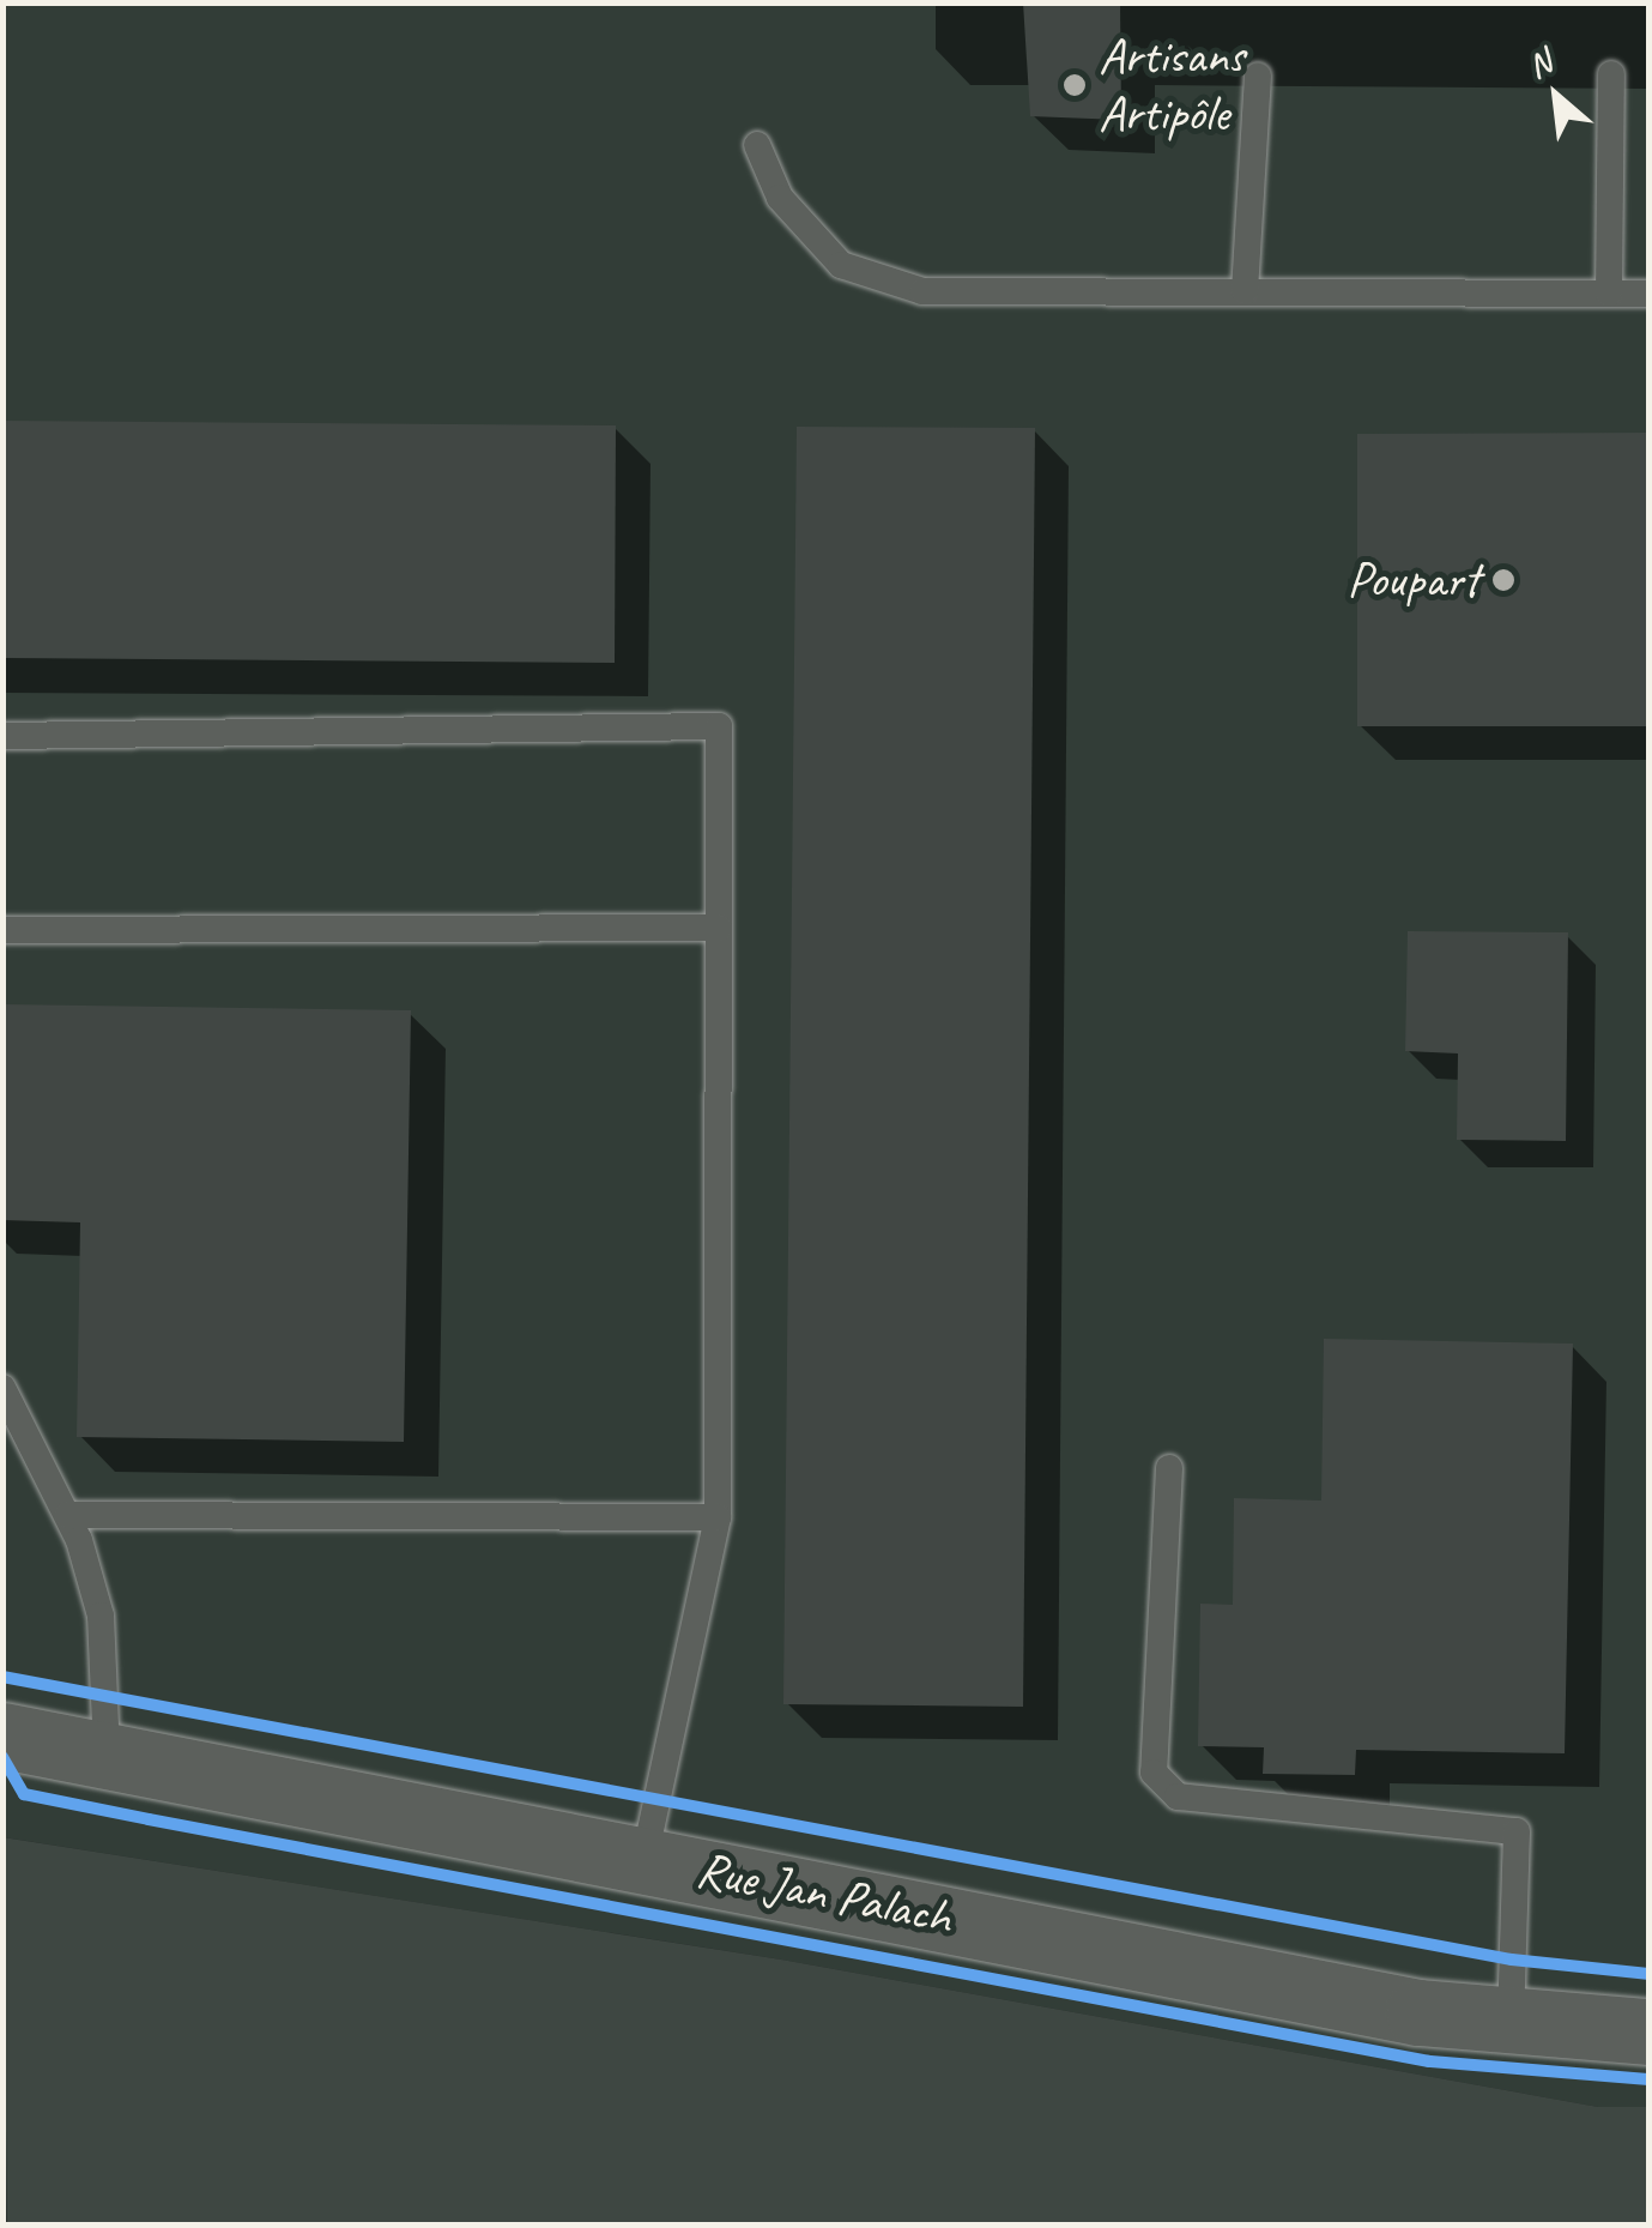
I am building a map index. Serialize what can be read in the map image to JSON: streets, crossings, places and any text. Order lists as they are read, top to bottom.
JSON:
{
  "streets": {
    "street": ["Rue Jan Palach"]
  },
  "places": ["Artisans Artipôle", "Poupart"],
  "north": "top left"
}
